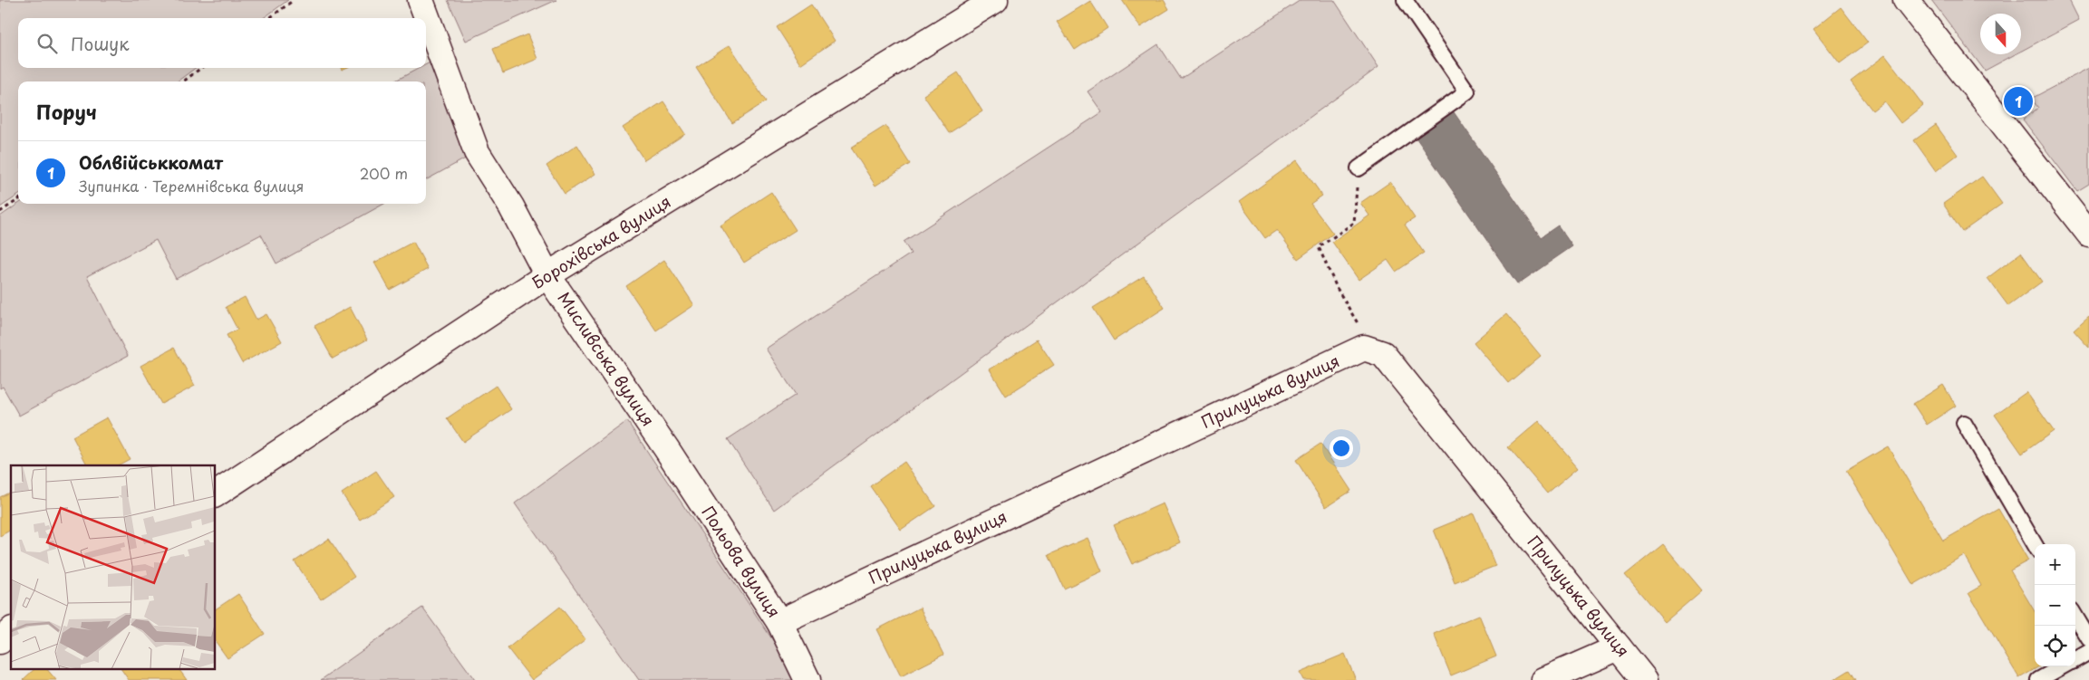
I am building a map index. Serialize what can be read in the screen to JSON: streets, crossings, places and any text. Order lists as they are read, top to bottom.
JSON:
{
  "streets": {
    "street": [
      "Борохівська вулиця",
      "Мисливська вулиця",
      "Прилуцька вулиця",
      "Польова вулиця"
    ]
  },
  "crossings": [
    ["Борохівська вулиця", "Мисливська вулиця"],
    ["Мисливська вулиця", "Польова вулиця"],
    ["Прилуцька вулиця", "Польова вулиця"]
  ],
  "north": "bottom",
  "page": {
    "search": "Пошук",
    "heading": "Поруч",
    "pins": "1",
    "list": [
      {
        "mark": "1",
        "name": "Облвійськкомат",
        "note": "Зупинка · Теремнівська вулиця",
        "value": "200 m"
      }
    ],
    "map_buttons": ["+", "−"]
  }
}
